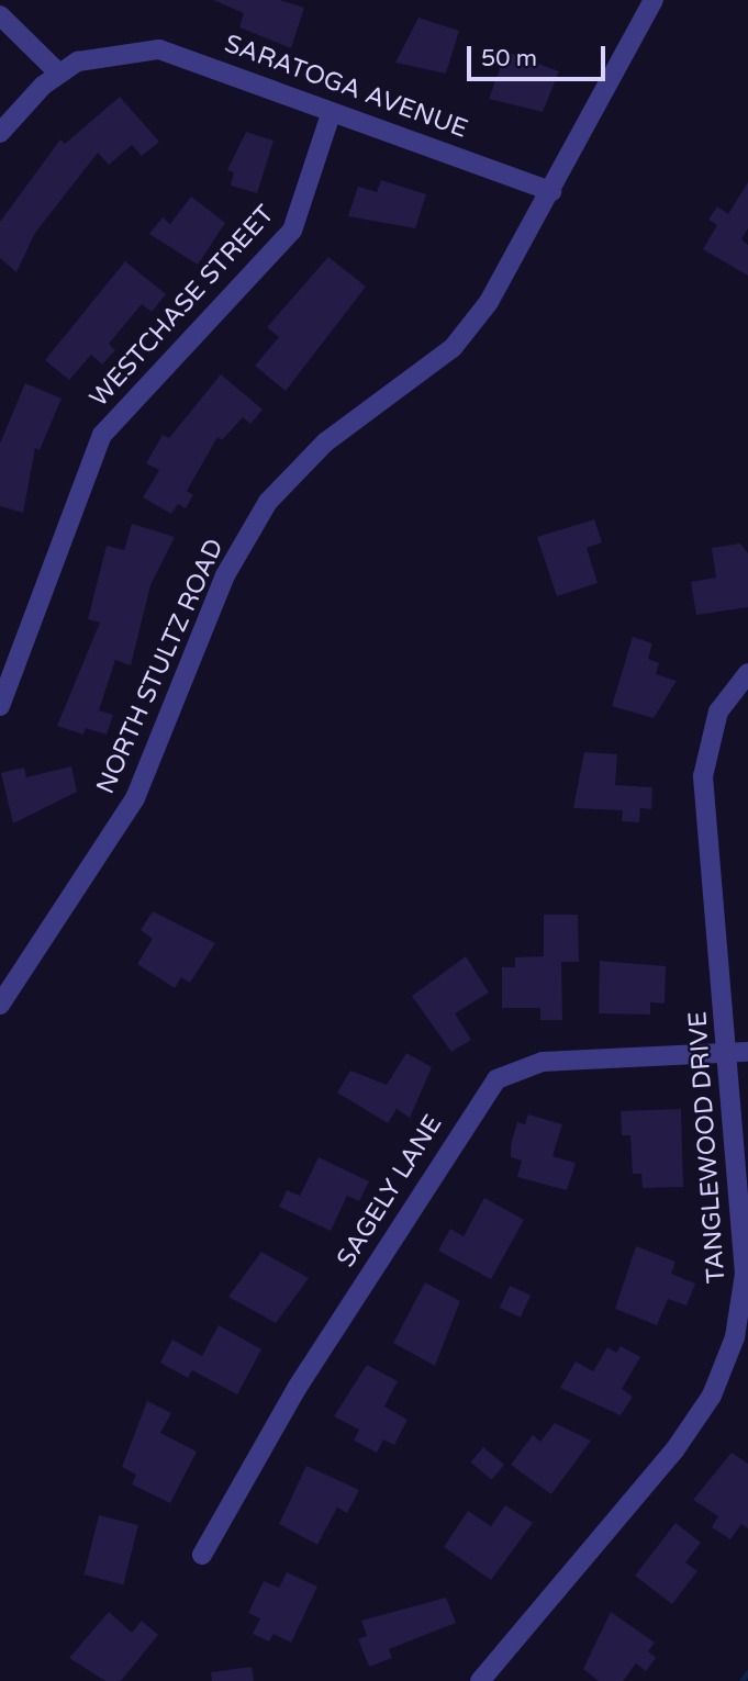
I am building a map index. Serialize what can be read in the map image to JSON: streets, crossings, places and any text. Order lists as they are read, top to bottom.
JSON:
{
  "streets": {
    "street": [
      "SARATOGA AVENUE",
      "WESTCHASE STREET",
      "NORTH STULTZ ROAD",
      "TANGLEWOOD DRIVE",
      "SAGELY LANE"
    ]
  },
  "crossings": [
    ["SARATOGA AVENUE", "WESTCHASE STREET"],
    ["SARATOGA AVENUE", "NORTH STULTZ ROAD"],
    ["TANGLEWOOD DRIVE", "SAGELY LANE"]
  ],
  "scale_bar": "50 m"
}
